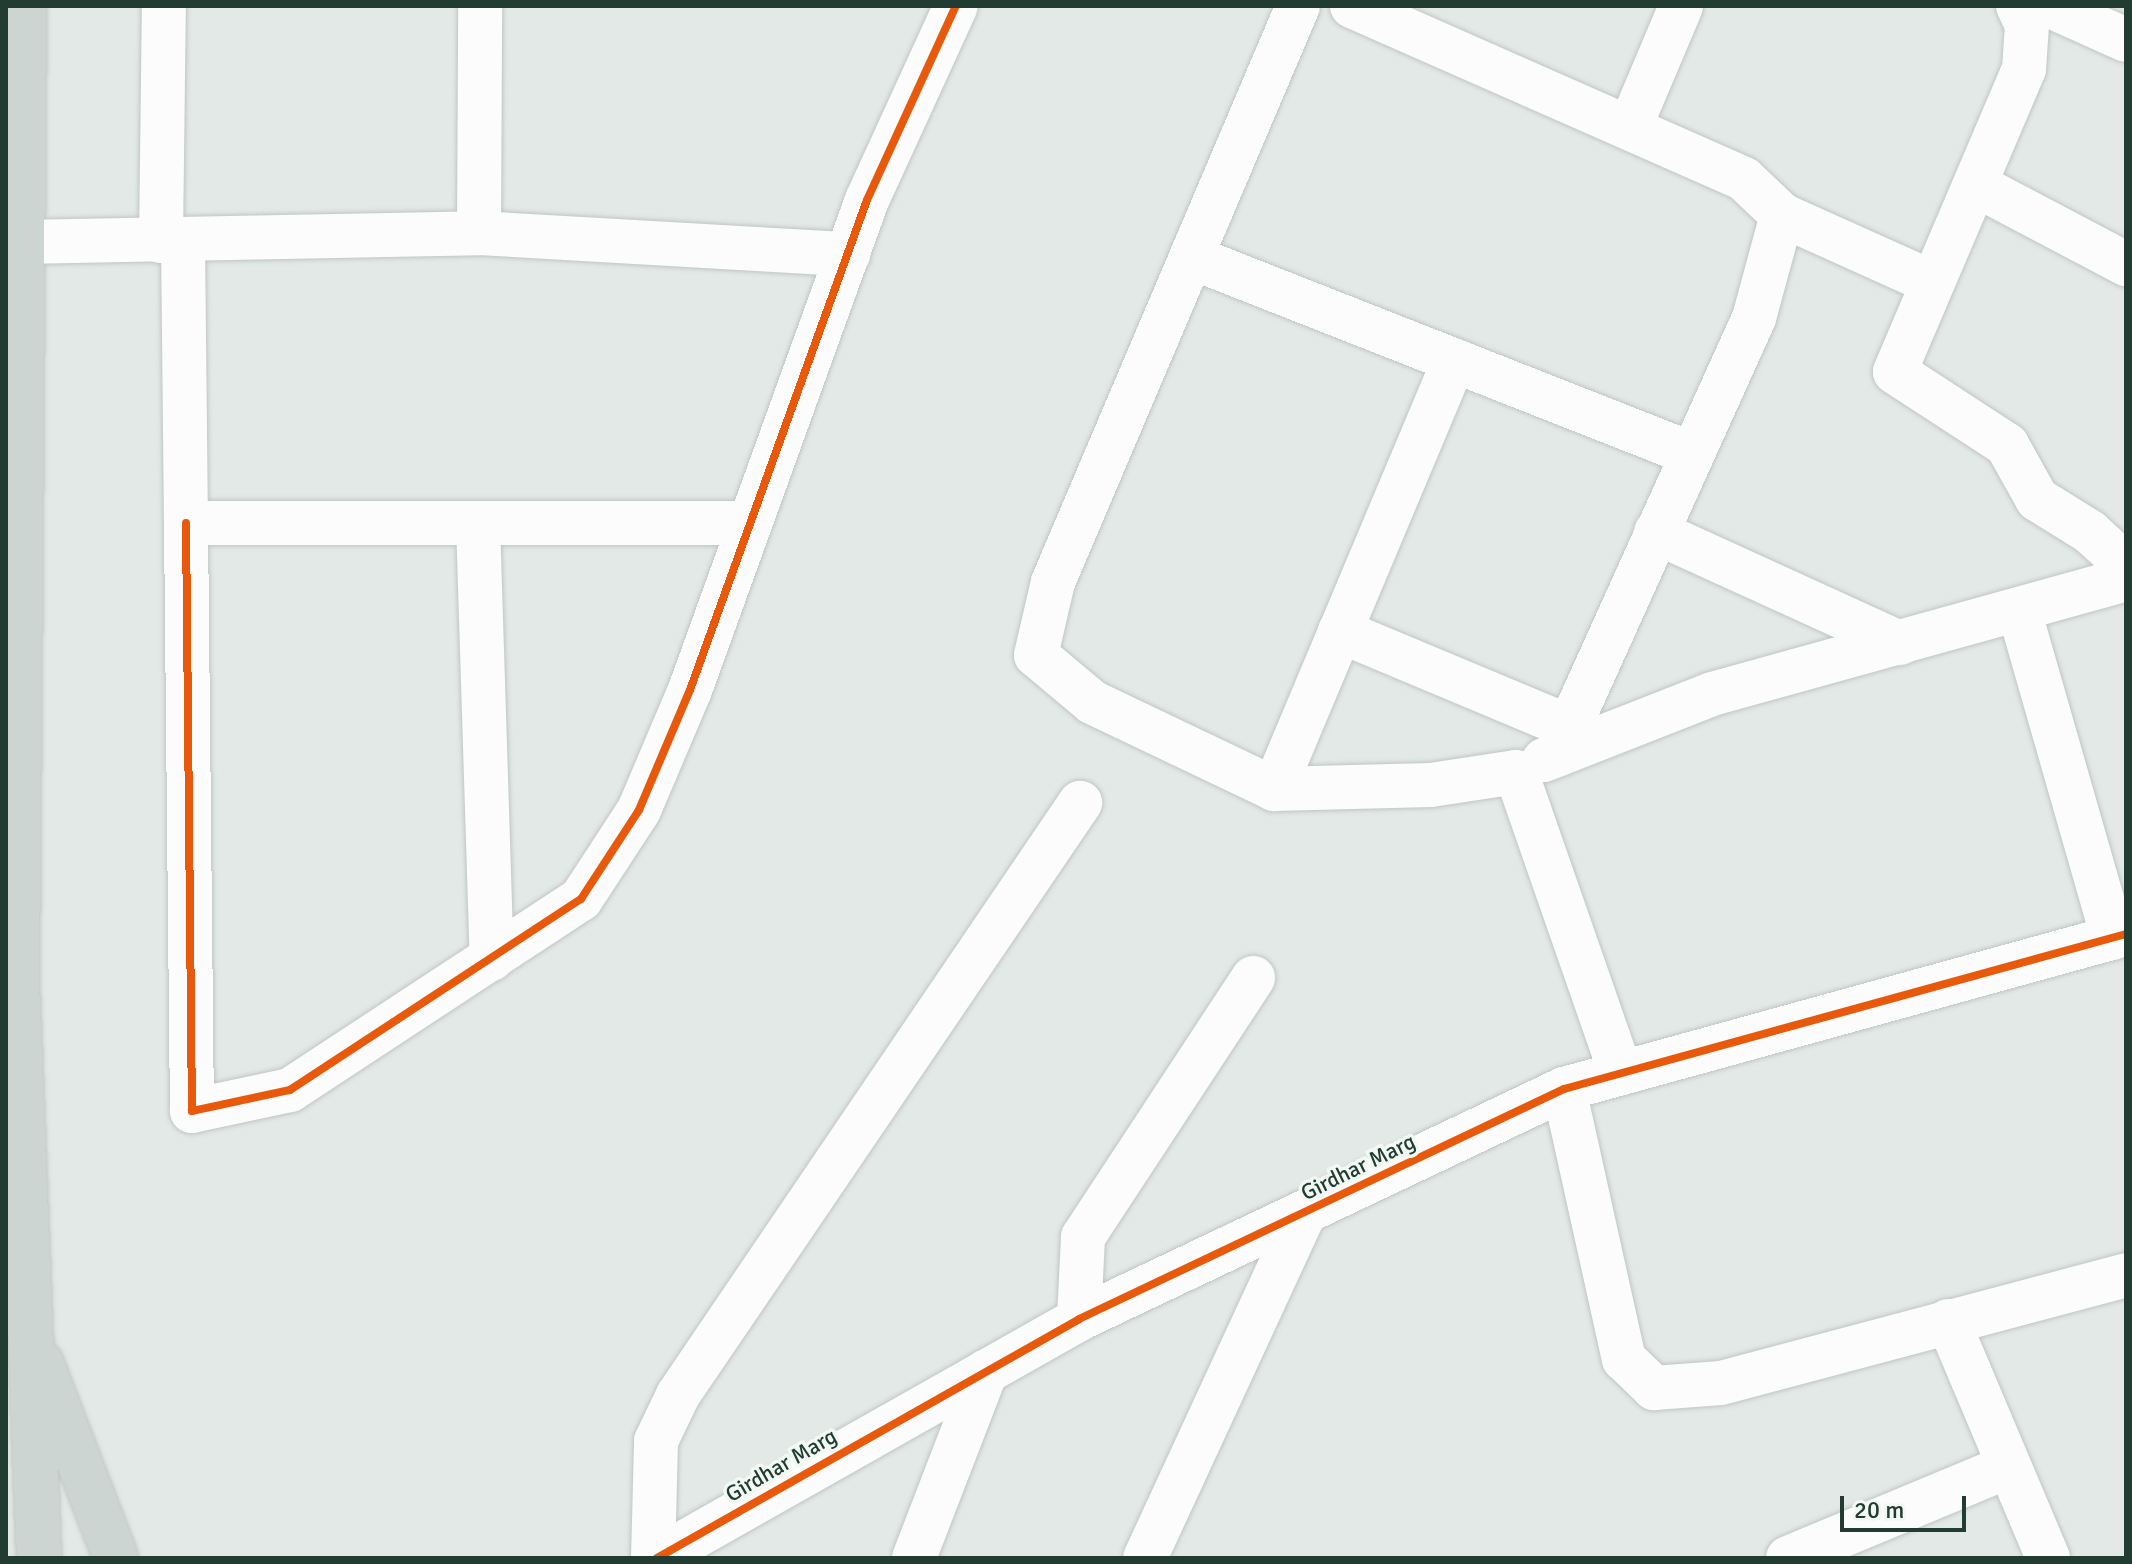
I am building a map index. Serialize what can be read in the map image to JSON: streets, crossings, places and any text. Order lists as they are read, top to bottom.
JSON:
{
  "streets": {
    "street": ["Girdhar Marg"]
  },
  "scale_bar": "20 m"
}
